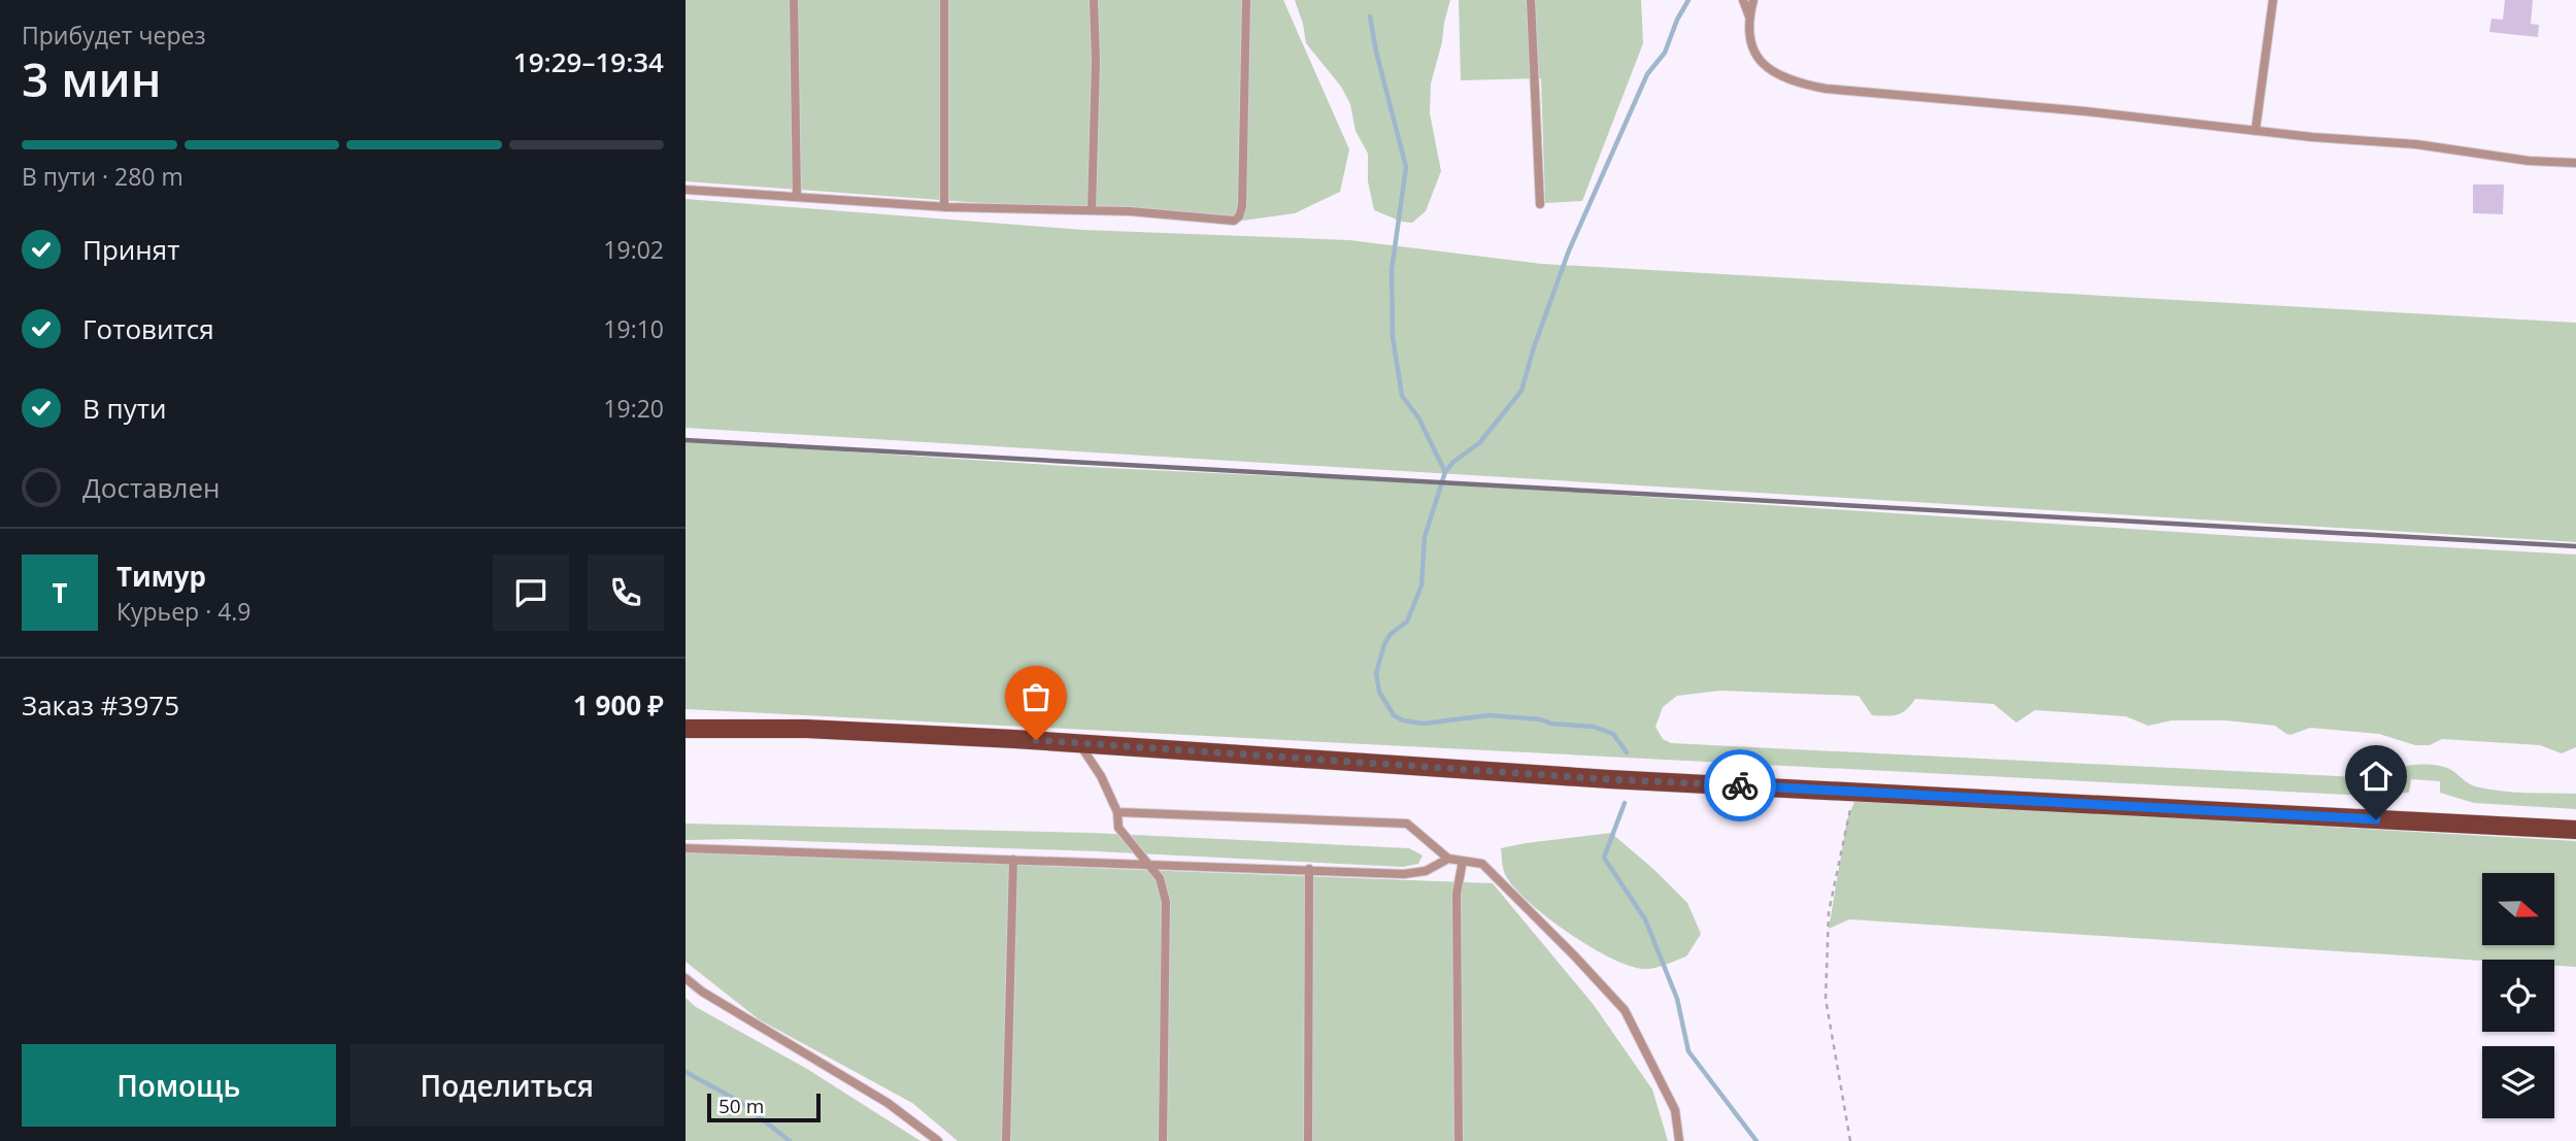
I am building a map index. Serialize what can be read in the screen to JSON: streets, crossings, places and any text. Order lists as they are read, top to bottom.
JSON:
{
  "scale_bar": "50 m",
  "north": "right",
  "page": {
    "heading": ["3 мин", "Прибудет через", "19:29–19:34"],
    "panel": [
      "Тимур",
      "Курьер · 4.9",
      "Заказ #3975",
      "1 900 ₽"
    ],
    "bar": "В пути · 280 m",
    "list": [
      ["Принят", "19:02"],
      ["Готовится", "19:10"],
      ["В пути", "19:20"],
      "Доставлен"
    ],
    "round": "Т",
    "buttons": ["Помощь", "Поделиться"],
    "scale": "50 m"
  }
}
